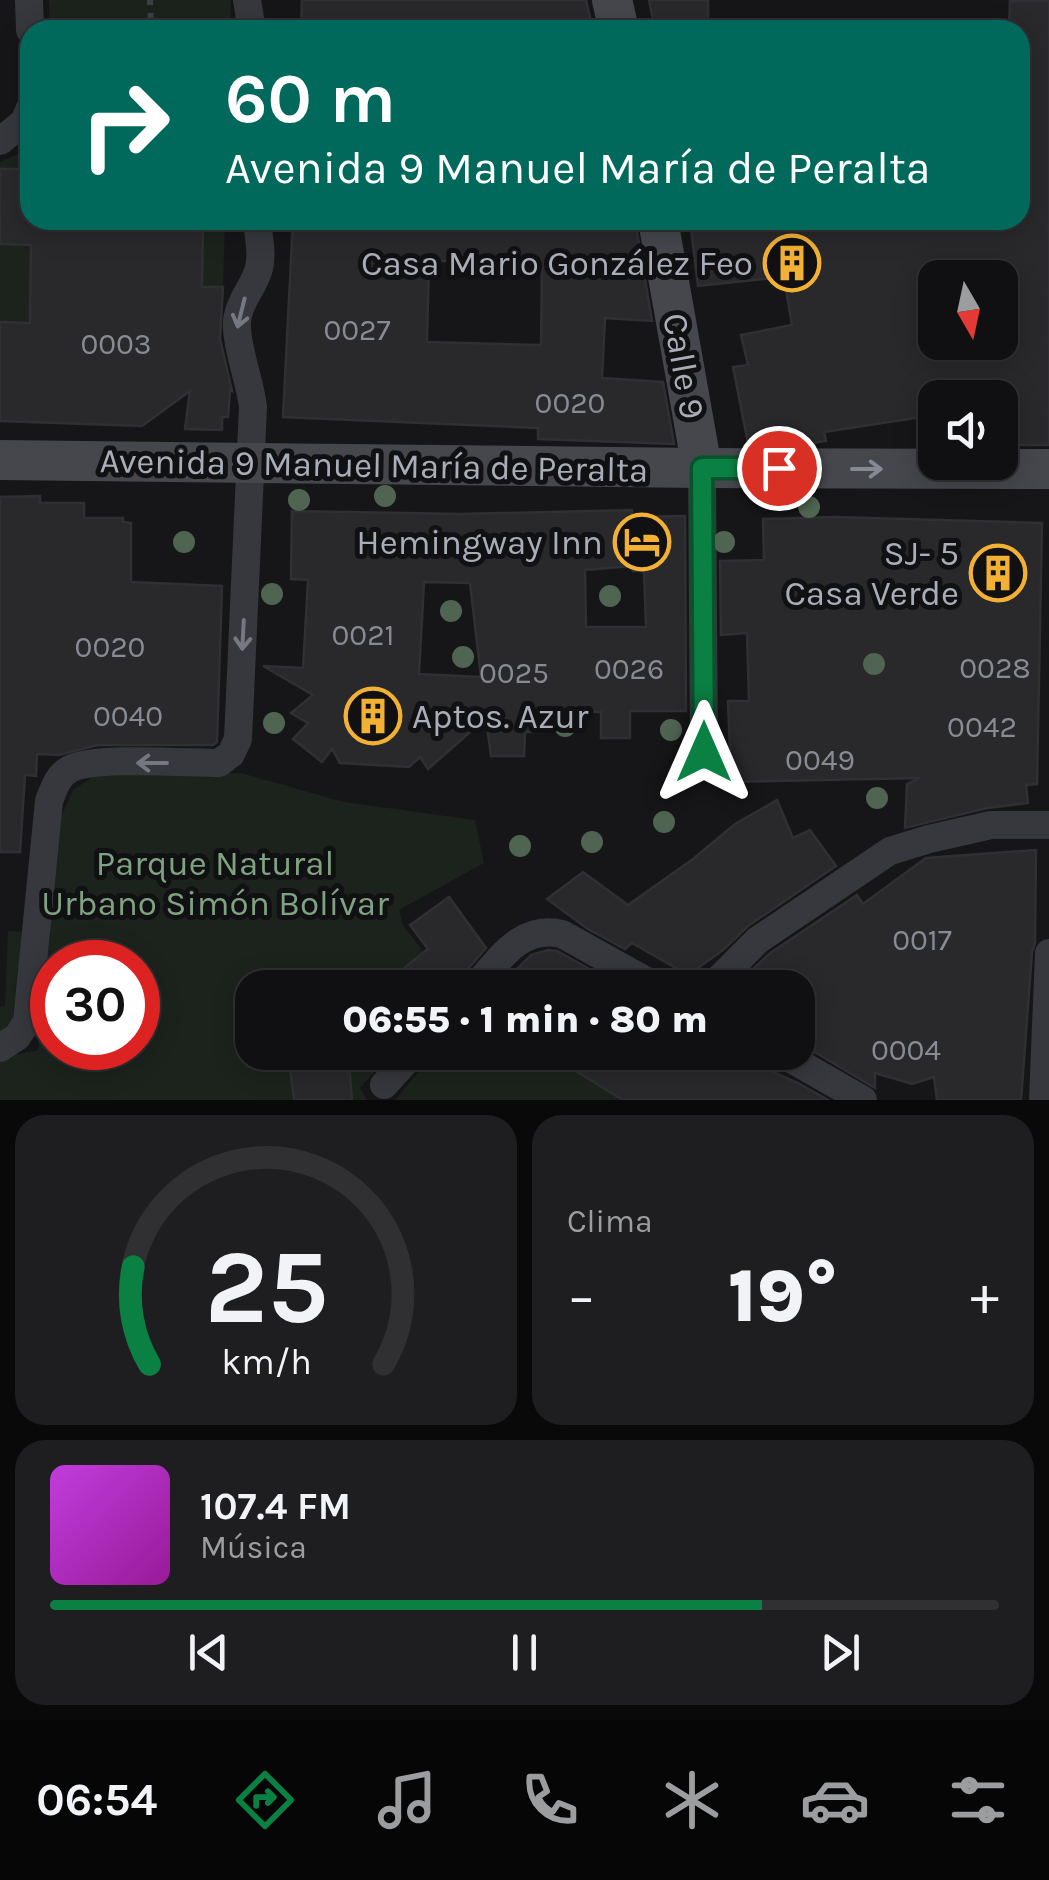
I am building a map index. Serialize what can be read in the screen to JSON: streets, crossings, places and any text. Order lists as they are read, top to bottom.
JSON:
{
  "streets": {
    "street": ["Calle 9", "Avenida 9 Manuel María de Peralta"]
  },
  "crossings": [
    ["Calle 9", "Avenida 9 Manuel María de Peralta"]
  ],
  "parks": ["Parque Natural Urbano Simón Bolívar"],
  "places": {
    "building": ["Casa Mario González Feo", "SJ- 5 Casa Verde", "Aptos. Azur"],
    "hotel": ["Hemingway Inn"]
  },
  "house_numbers": [
    "0027",
    "0003",
    "0020",
    "0021",
    "0020",
    "0028",
    "0026",
    "0025",
    "0040",
    "0042",
    "0049",
    "0017",
    "0004"
  ],
  "north": "bottom",
  "page": {
    "turn": ["60 m", "Avenida 9 Manuel María de Peralta"],
    "limit": "30",
    "trip": "06:55 · 1 min · 80 m",
    "tile": "Clima",
    "heat": ["−", "19°", "+"],
    "song": ["107.4 FM", "Música"],
    "tabs": "06:54",
    "gauge": ["25", "km/h"]
  }
}
